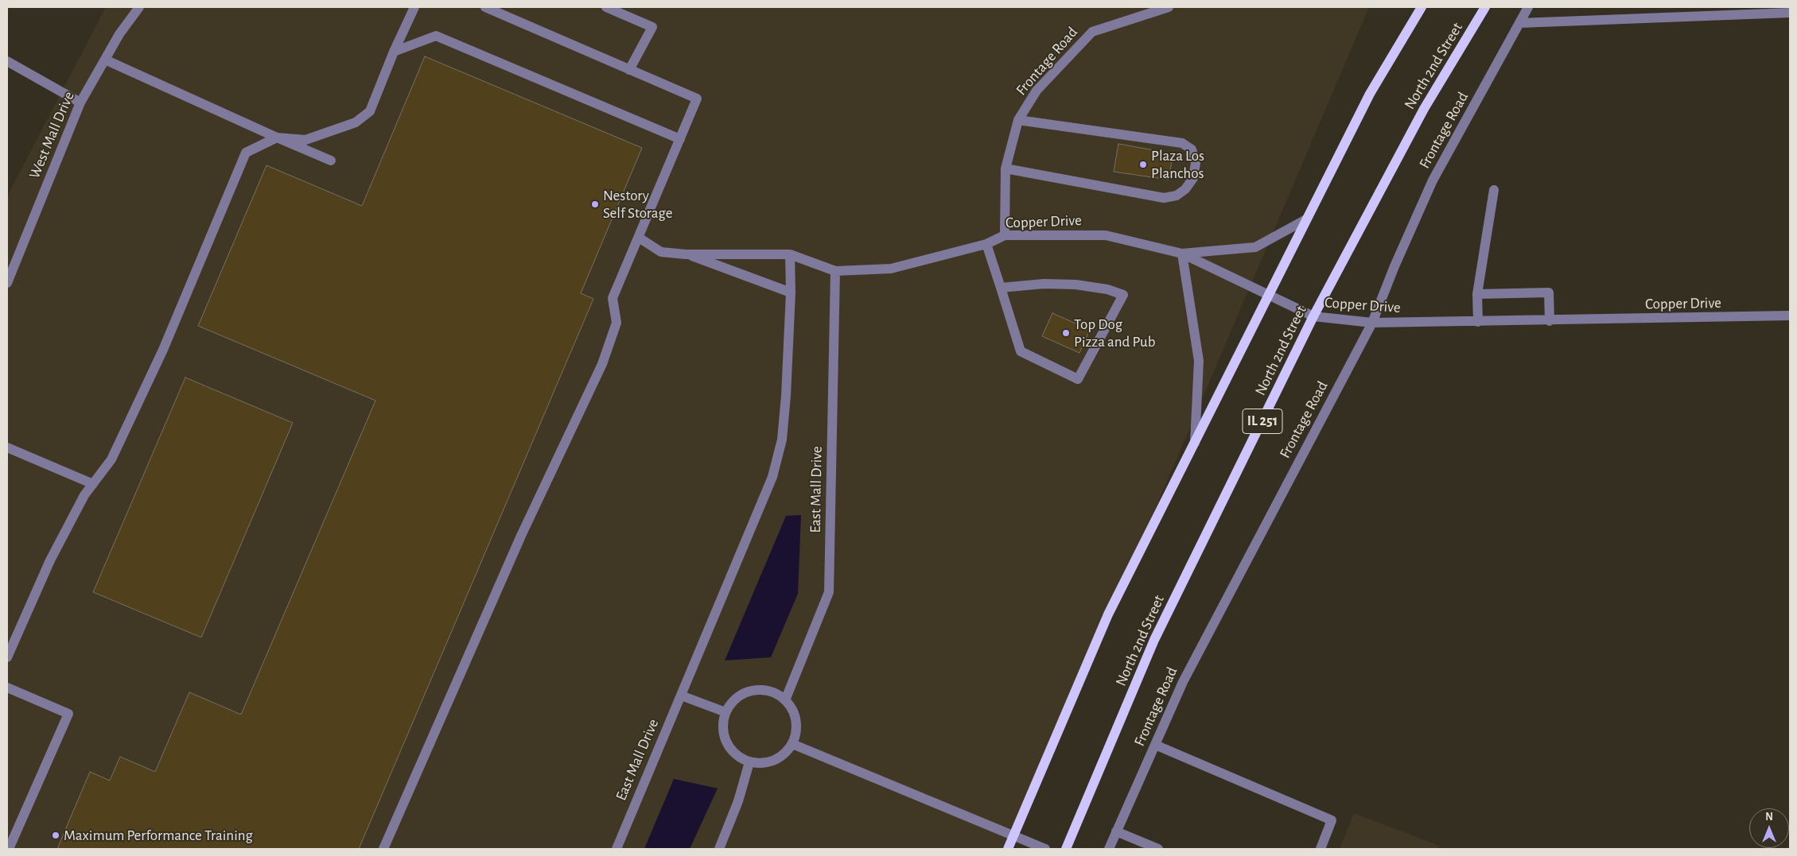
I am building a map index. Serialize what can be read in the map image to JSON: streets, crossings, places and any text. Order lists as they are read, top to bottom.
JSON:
{
  "streets": {
    "main road": ["North 2nd Street", "IL 251"],
    "street": [
      "Frontage Road",
      "West Mall Drive",
      "Copper Drive",
      "East Mall Drive"
    ]
  },
  "crossings": [
    ["Frontage Road", "Copper Drive"],
    ["North 2nd Street", "Copper Drive"],
    ["Copper Drive", "East Mall Drive"]
  ],
  "places": [
    "Plaza Los Planchos",
    "Nestory Self Storage",
    "Top Dog Pizza and Pub",
    "Maximum Performance Training"
  ],
  "north": "top"
}
